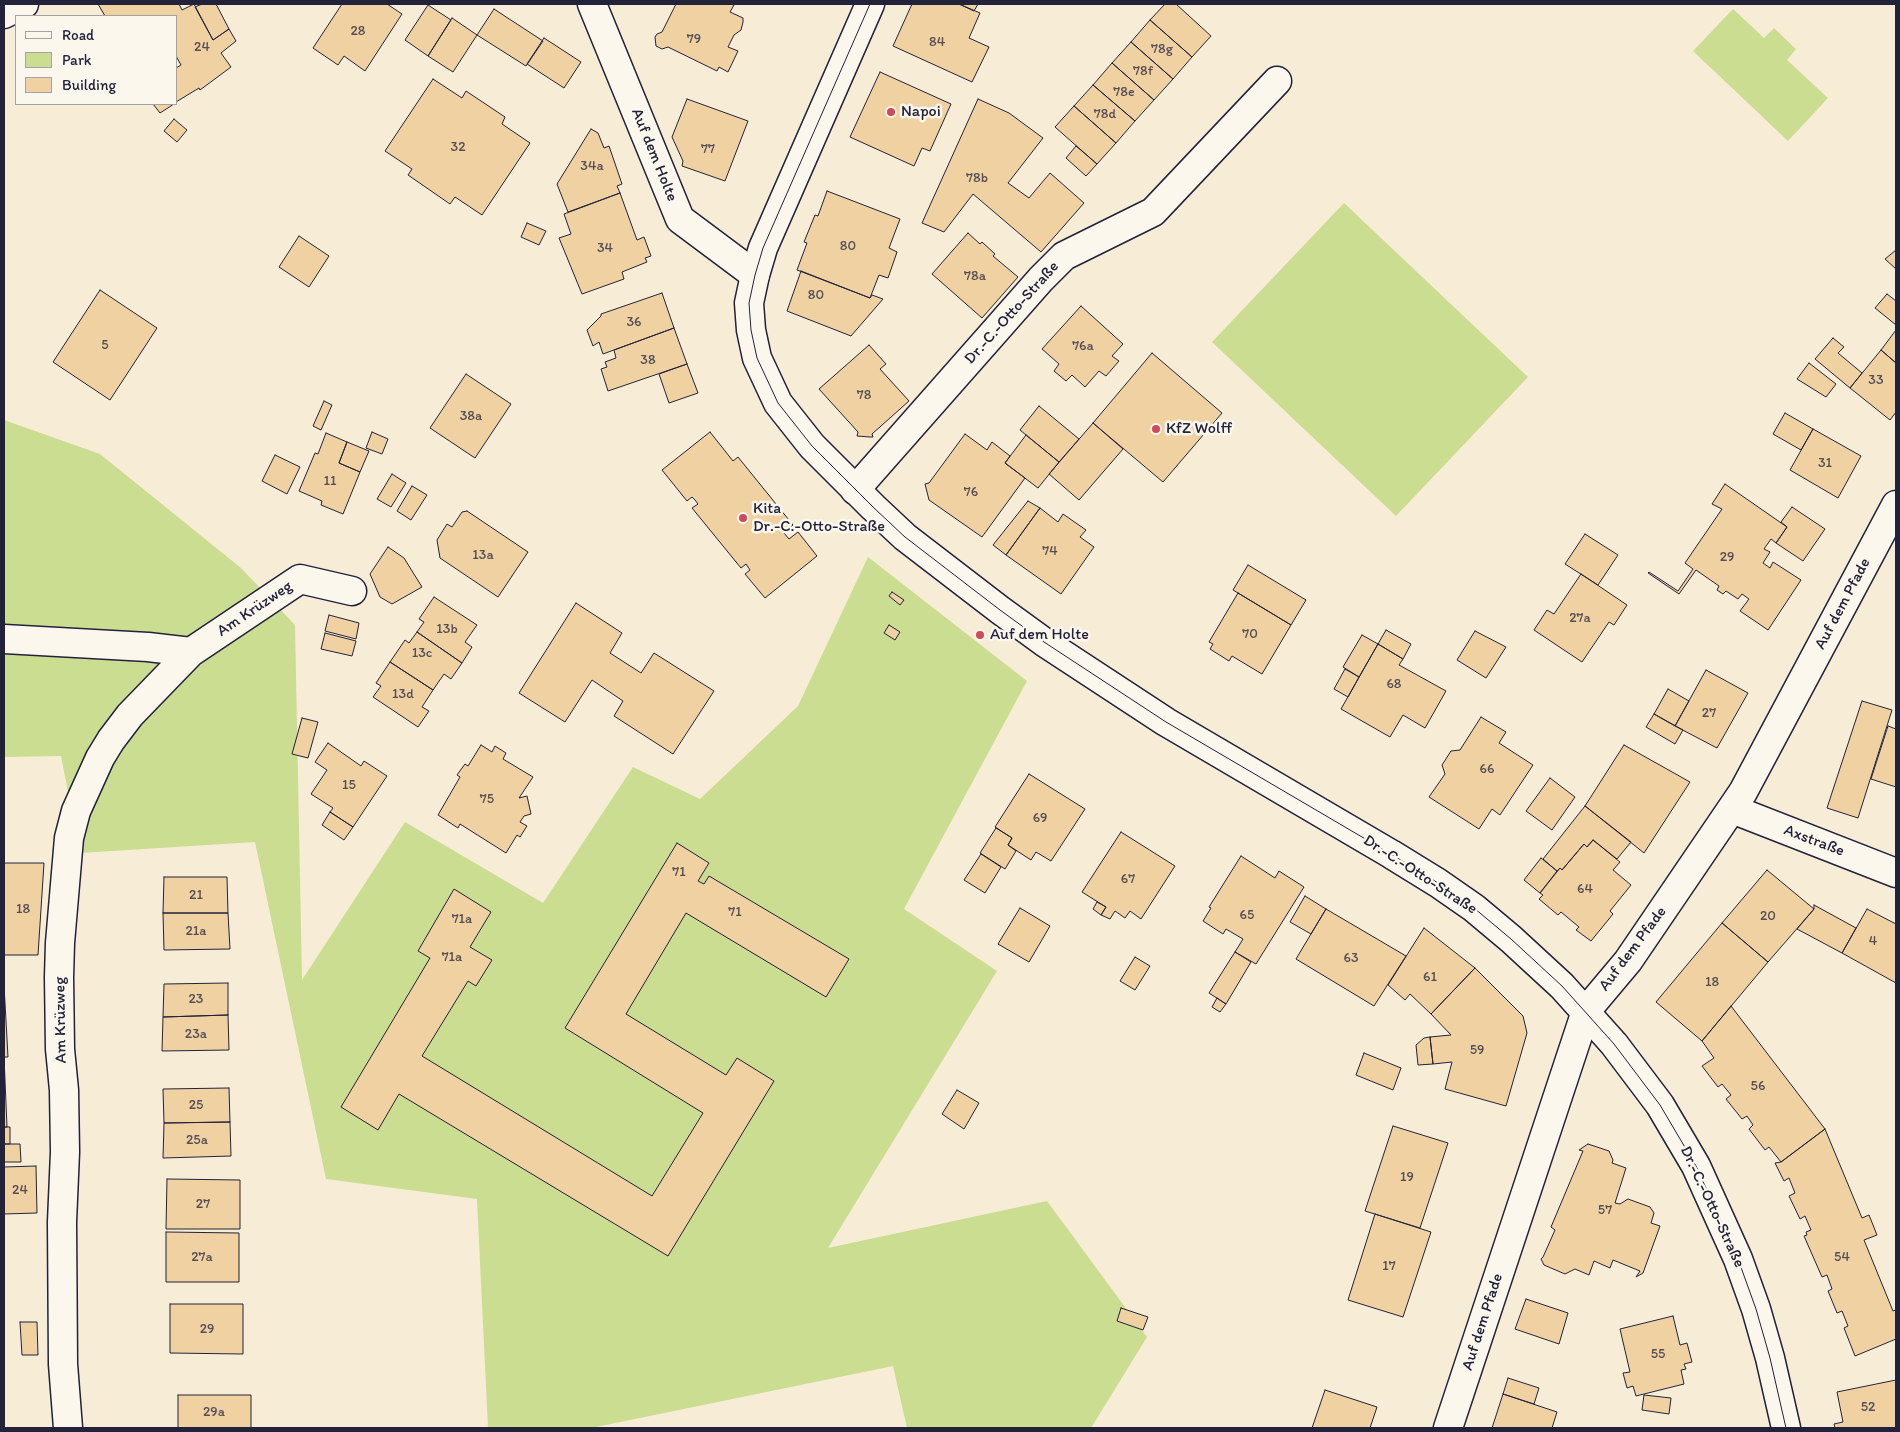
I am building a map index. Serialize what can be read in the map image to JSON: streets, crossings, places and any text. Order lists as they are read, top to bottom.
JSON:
{
  "streets": {
    "street": [
      "Auf dem Holte",
      "Dr.-C.-Otto-Straße",
      "Auf dem Pfade",
      "Am Krüzweg",
      "Axstraße"
    ]
  },
  "crossings": [
    ["Auf dem Holte", "Dr.-C.-Otto-Straße"],
    ["Dr.-C.-Otto-Straße", "Auf dem Pfade"],
    ["Auf dem Pfade", "Axstraße"]
  ],
  "places": [
    "Napoi",
    "KfZ Wolff",
    "Kita Dr.-C.-Otto-Straße",
    "Auf dem Holte"
  ],
  "house_numbers": [
    "28",
    "79",
    "84",
    "24",
    "78g",
    "78f",
    "78e",
    "78d",
    "32",
    "77",
    "34a",
    "78b",
    "80",
    "34",
    "78a",
    "80",
    "36",
    "5",
    "76a",
    "38",
    "33",
    "78",
    "38a",
    "31",
    "11",
    "76",
    "74",
    "13a",
    "29",
    "27a",
    "13b",
    "70",
    "13c",
    "68",
    "13d",
    "27",
    "66",
    "15",
    "75",
    "69",
    "71",
    "67",
    "64",
    "21",
    "18",
    "71",
    "65",
    "20",
    "71a",
    "21a",
    "4",
    "71a",
    "63",
    "61",
    "18",
    "23",
    "23a",
    "59",
    "56",
    "25",
    "25a",
    "19",
    "24",
    "27",
    "57",
    "27a",
    "54",
    "17",
    "29",
    "55",
    "52",
    "29a"
  ],
  "legend": ["Road", "Park", "Building"]
}
